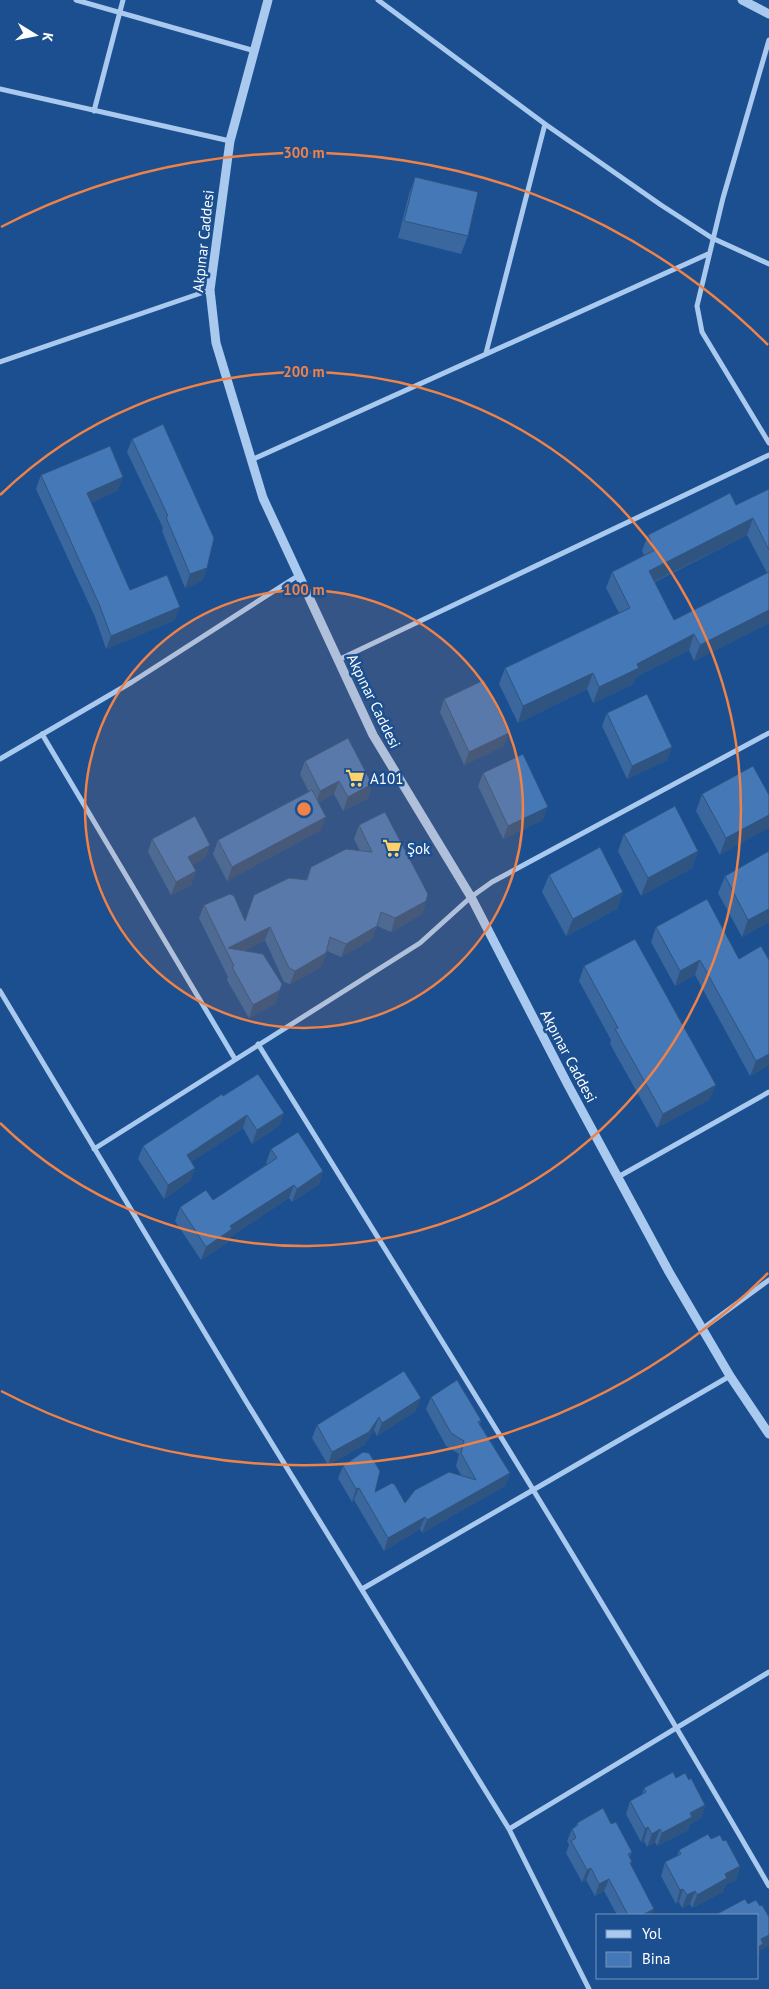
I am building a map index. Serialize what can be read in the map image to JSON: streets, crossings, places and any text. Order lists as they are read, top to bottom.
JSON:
{
  "streets": {
    "street": ["Akpınar Caddesi"]
  },
  "places": {
    "supermarket": ["A101", "Şok"]
  },
  "legend": ["Yol", "Bina"],
  "north": "right",
  "rings": ["300 m", "200 m", "100 m"]
}
